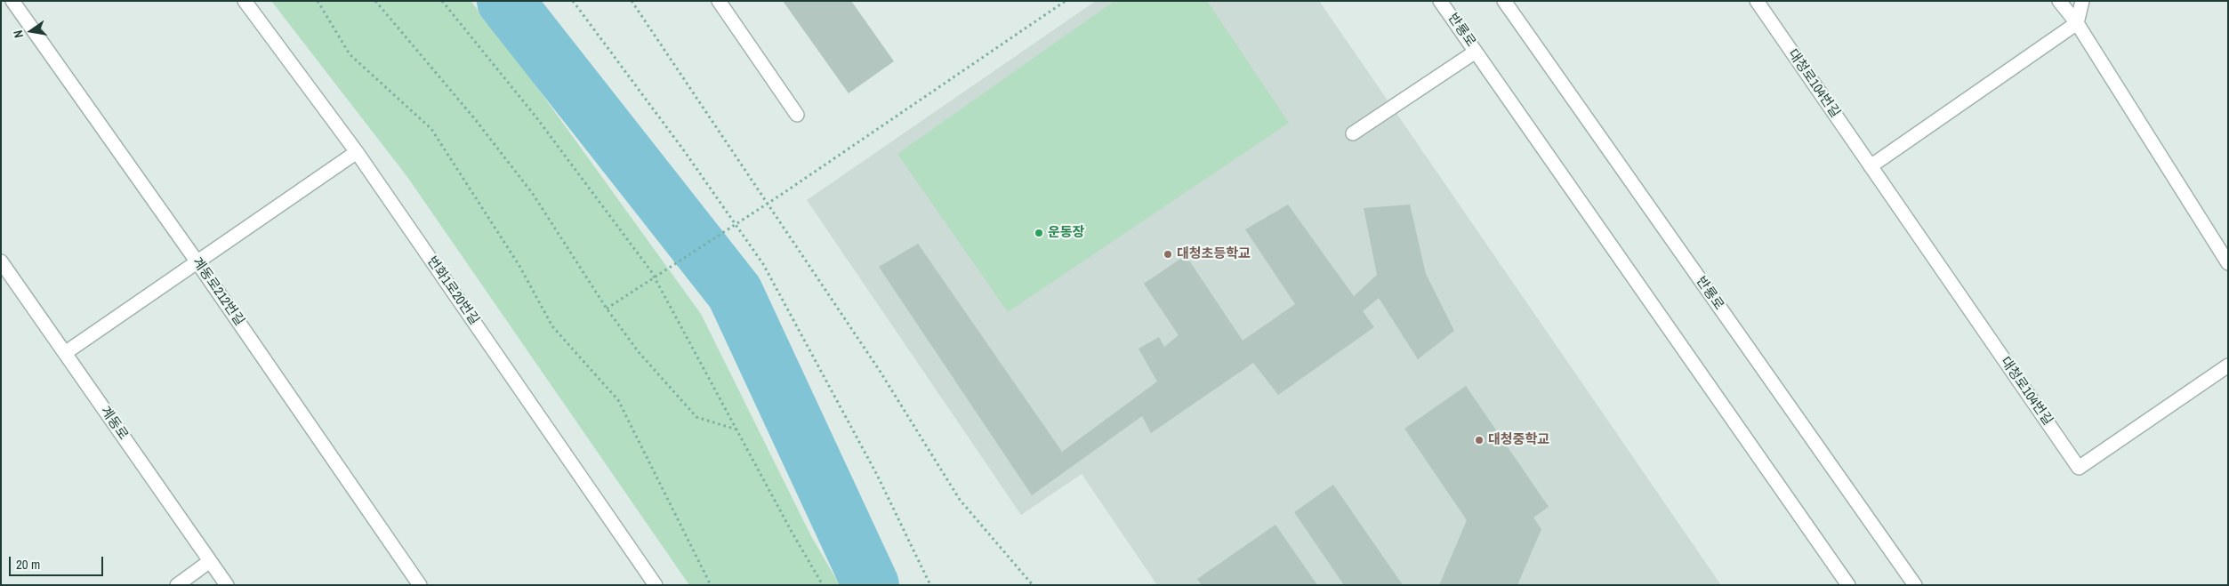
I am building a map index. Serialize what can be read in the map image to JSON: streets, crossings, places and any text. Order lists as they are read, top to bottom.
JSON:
{
  "streets": {
    "street": [
      "반룡로",
      "대청로104번길",
      "번화1로20번길",
      "계동로212번길",
      "계동로"
    ]
  },
  "places": ["운동장", "대청초등학교", "대청중학교"],
  "scale_bar": "20 m",
  "north": "left"
}
